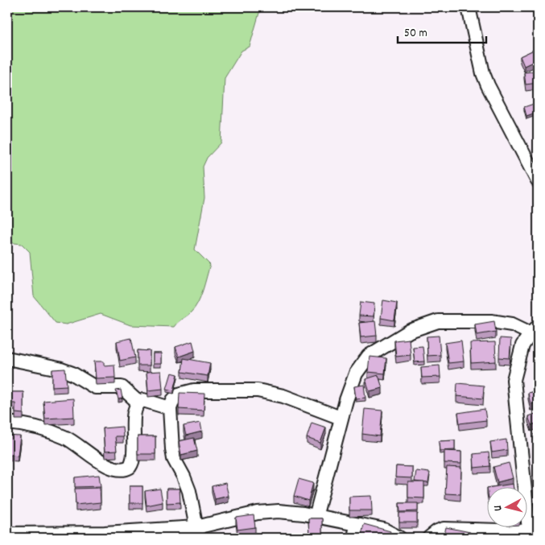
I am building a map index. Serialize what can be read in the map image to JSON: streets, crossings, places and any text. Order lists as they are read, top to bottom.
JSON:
{
  "scale_bar": "50 m",
  "north": "left"
}
